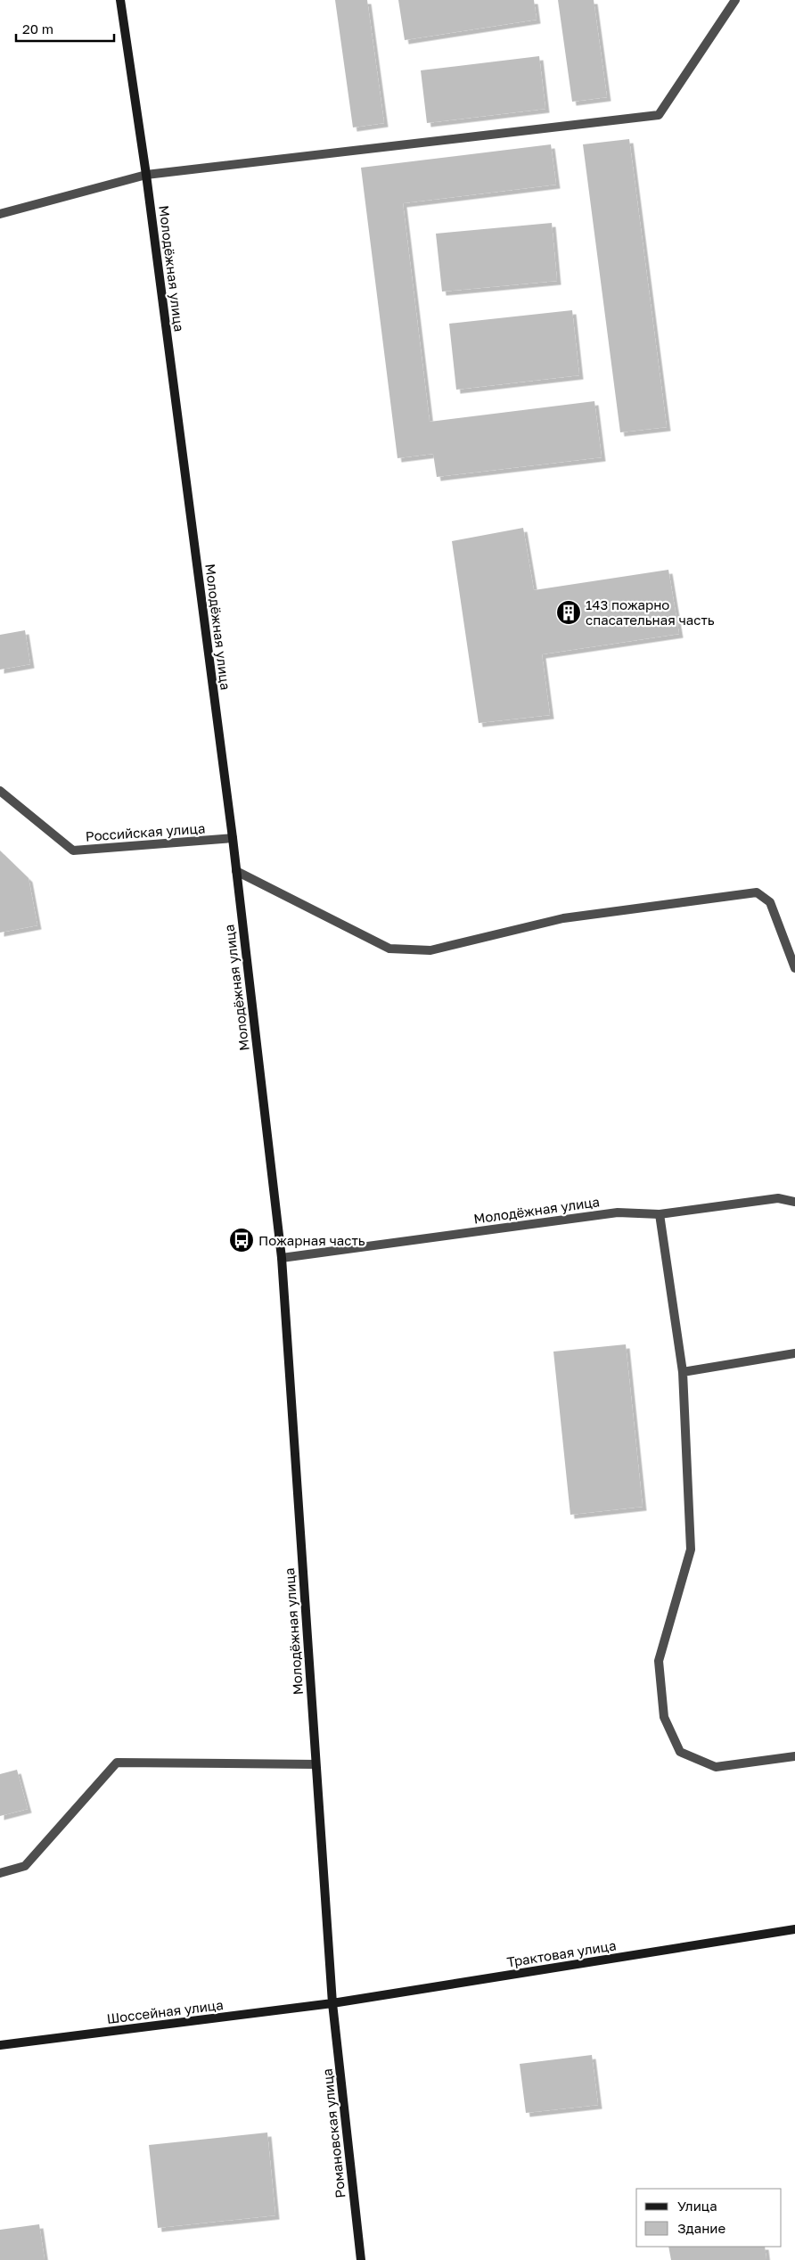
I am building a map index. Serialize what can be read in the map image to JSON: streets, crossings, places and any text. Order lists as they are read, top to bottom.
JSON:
{
  "streets": {
    "street": [
      "Молодёжная улица",
      "Российская улица",
      "Трактовая улица",
      "Шоссейная улица",
      "Романовская улица"
    ]
  },
  "crossings": [
    ["Молодёжная улица", "Российская улица"],
    ["Молодёжная улица", "Трактовая улица"],
    ["Молодёжная улица", "Шоссейная улица"],
    ["Молодёжная улица", "Романовская улица"],
    ["Трактовая улица", "Шоссейная улица"],
    ["Трактовая улица", "Романовская улица"],
    ["Шоссейная улица", "Романовская улица"]
  ],
  "places": {
    "building": ["143 пожарно спасательная часть"],
    "bus stop": ["Пожарная часть"]
  },
  "legend": ["Улица", "Здание"],
  "scale_bar": "20 m"
}
